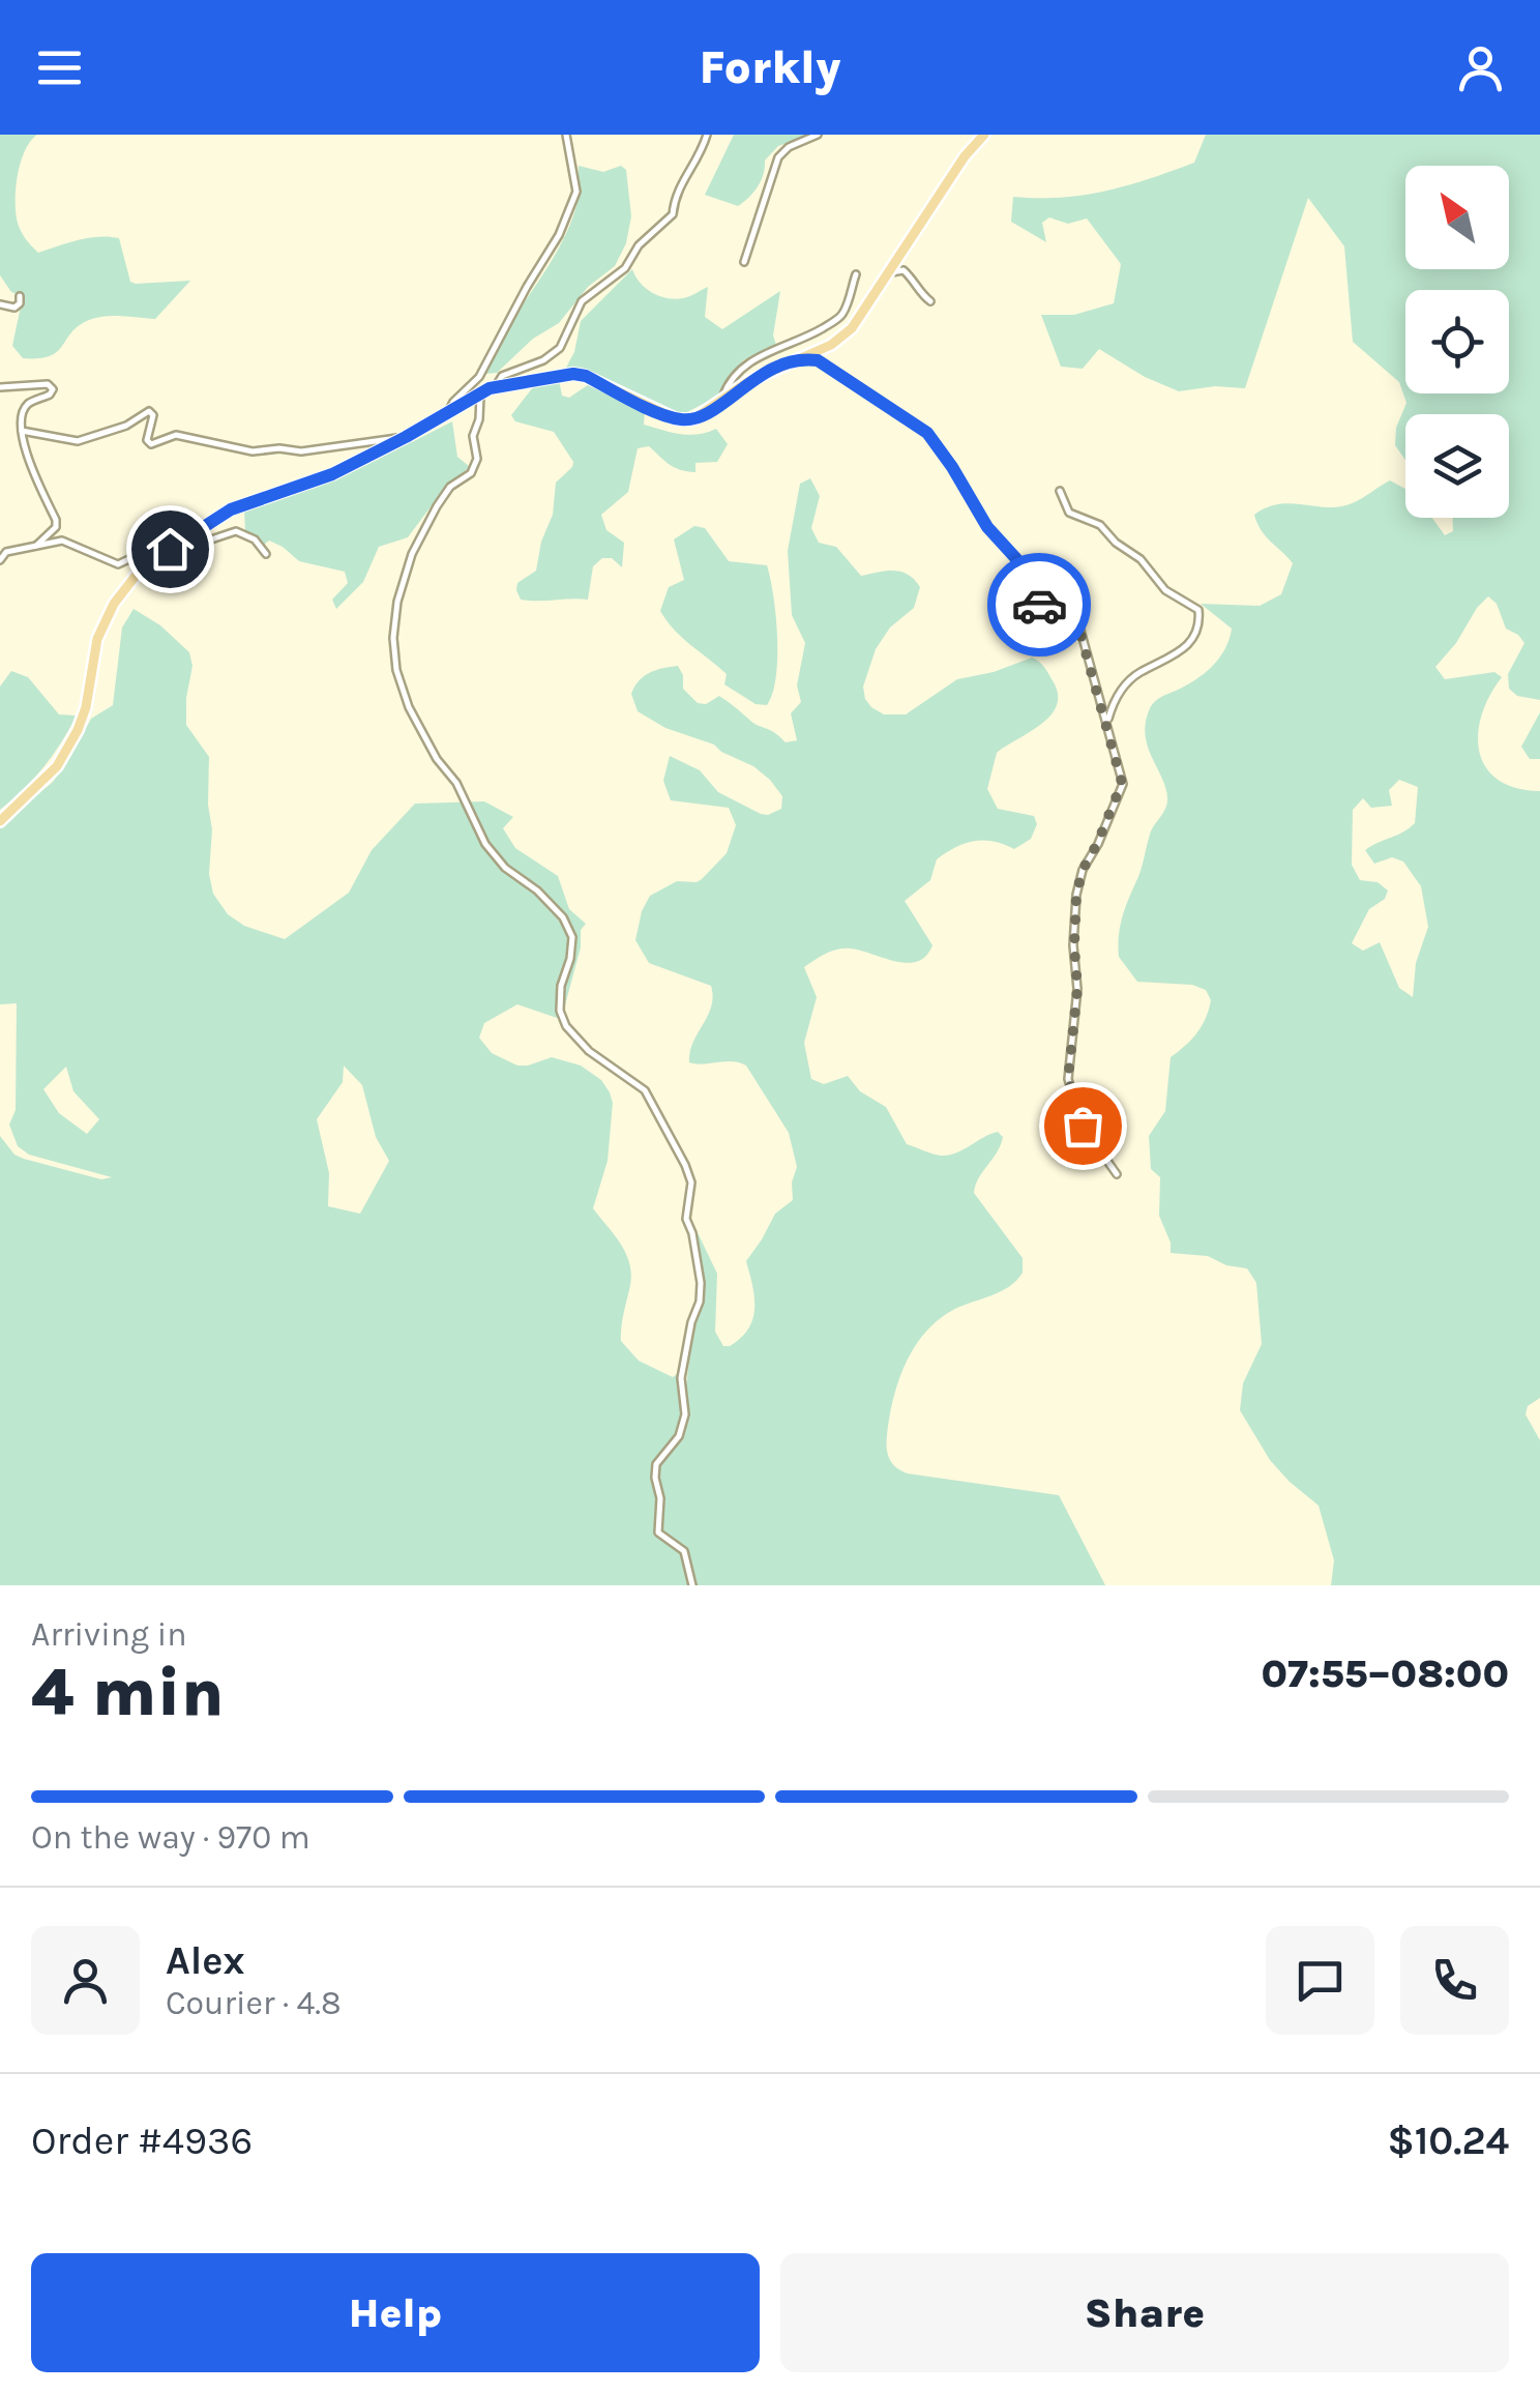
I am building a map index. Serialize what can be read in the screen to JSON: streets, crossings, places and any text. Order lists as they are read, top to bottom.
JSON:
{
  "north": "top left",
  "page": {
    "header": "Forkly",
    "heading": ["4 min", "Arriving in", "07:55–08:00"],
    "panel": [
      "Alex",
      "Courier · 4.8",
      "Order #4936",
      "$10.24"
    ],
    "bar": "On the way · 970 m",
    "buttons": ["Help", "Share"]
  }
}
